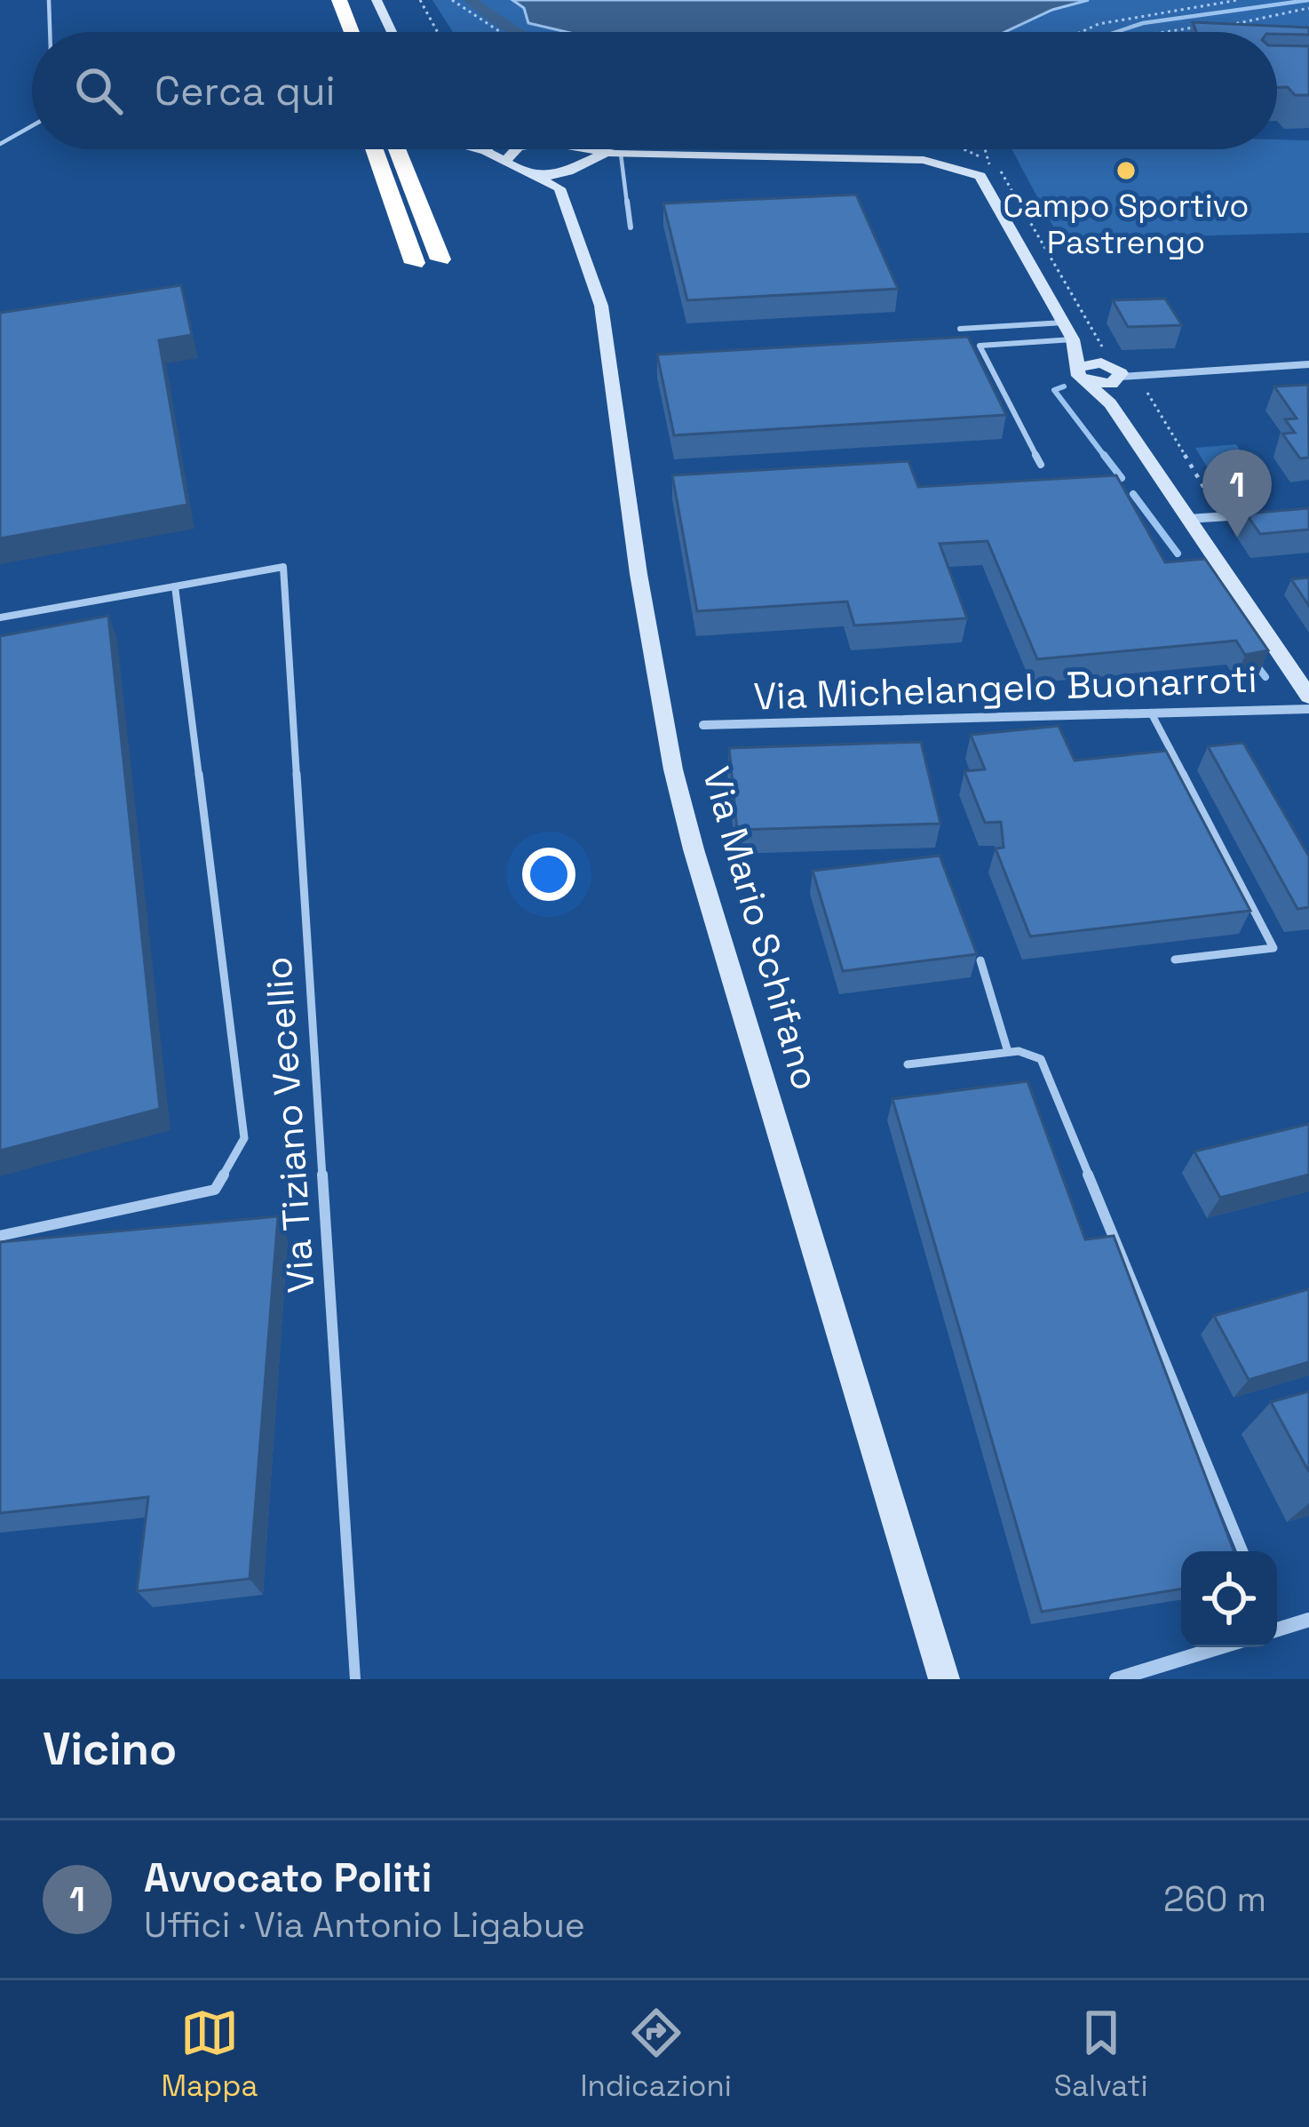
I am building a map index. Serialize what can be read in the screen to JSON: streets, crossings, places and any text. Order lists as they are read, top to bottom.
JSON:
{
  "streets": {
    "street": ["Via Michelangelo Buonarroti", "Via Mario Schifano"],
    "lane": ["Via Tiziano Vecellio"]
  },
  "places": ["Campo Sportivo Pastrengo"],
  "page": {
    "search": "Cerca qui",
    "pins": "1",
    "heading": "Vicino",
    "list": [
      {
        "mark": "1",
        "name": "Avvocato Politi",
        "note": "Uffici · Via Antonio Ligabue",
        "value": "260 m"
      }
    ],
    "nav": ["Mappa", "Indicazioni", "Salvati"]
  }
}
